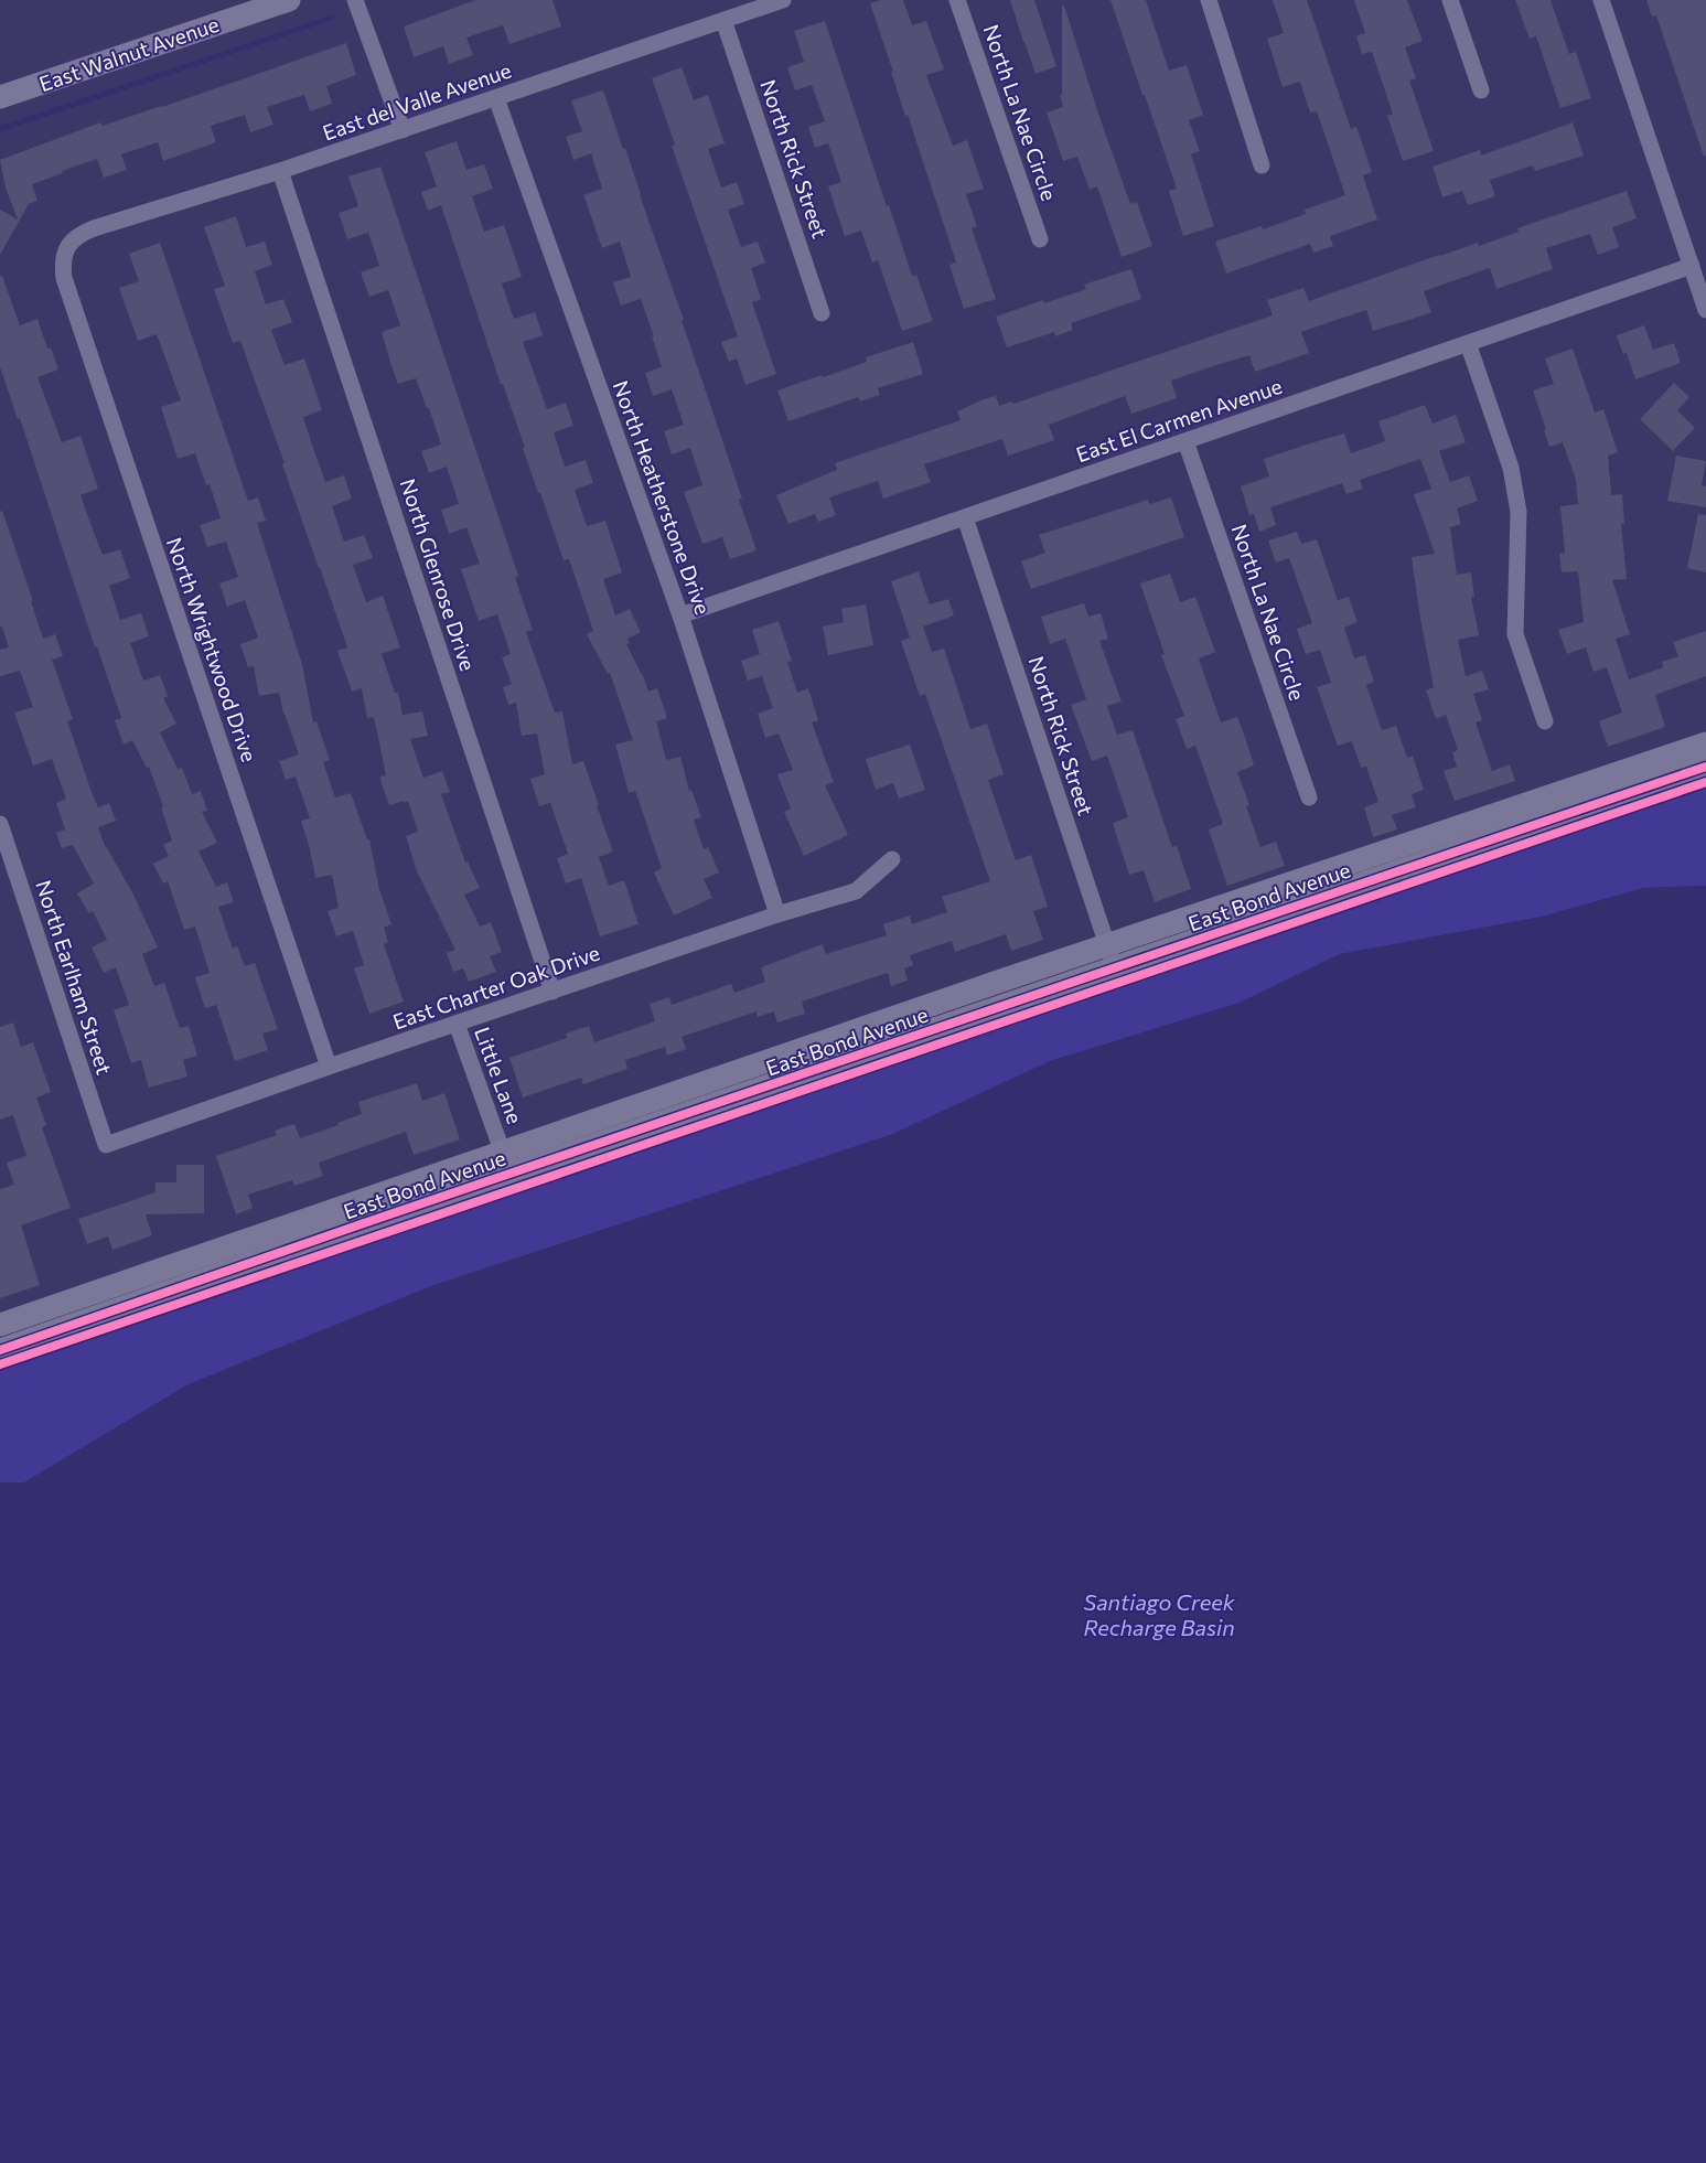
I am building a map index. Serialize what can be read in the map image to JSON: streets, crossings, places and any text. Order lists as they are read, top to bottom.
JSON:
{
  "streets": {
    "street": [
      "East Walnut Avenue",
      "East del Valle Avenue",
      "North La Nae Circle",
      "North Rick Street",
      "East El Carmen Avenue",
      "North Heatherstone Drive",
      "North Glenrose Drive",
      "North Wrightwood Drive",
      "East Bond Avenue",
      "North Earlham Street",
      "East Charter Oak Drive",
      "Little Lane"
    ]
  },
  "crossings": [
    ["East del Valle Avenue", "North Rick Street"],
    ["East del Valle Avenue", "North Heatherstone Drive"],
    ["East del Valle Avenue", "North Glenrose Drive"],
    ["East del Valle Avenue", "North Wrightwood Drive"],
    ["North La Nae Circle", "East El Carmen Avenue"],
    ["North Rick Street", "East El Carmen Avenue"],
    ["North Rick Street", "East Bond Avenue"],
    ["East El Carmen Avenue", "North Heatherstone Drive"],
    ["North Heatherstone Drive", "East Charter Oak Drive"],
    ["North Glenrose Drive", "East Charter Oak Drive"],
    ["North Wrightwood Drive", "East Charter Oak Drive"],
    ["East Bond Avenue", "Little Lane"],
    ["North Earlham Street", "East Charter Oak Drive"],
    ["East Charter Oak Drive", "Little Lane"]
  ],
  "water": ["Santiago Creek Recharge Basin"]
}
